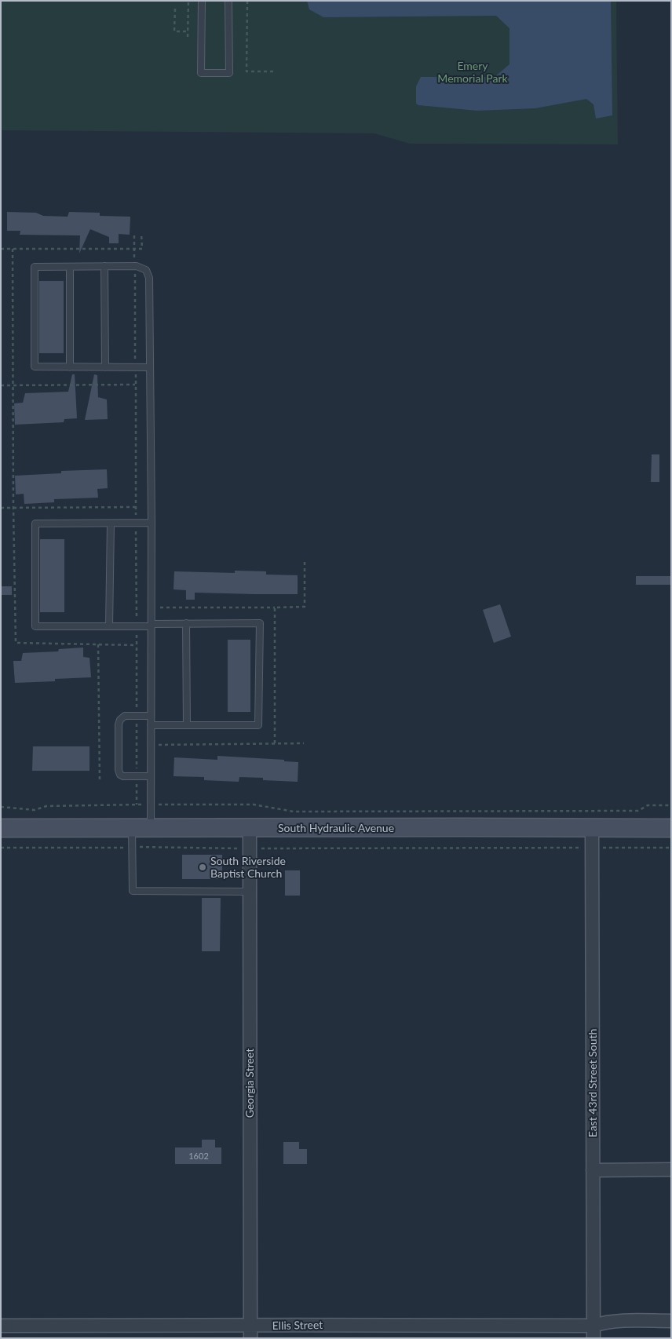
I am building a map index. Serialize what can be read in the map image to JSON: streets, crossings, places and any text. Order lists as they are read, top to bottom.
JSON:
{
  "streets": {
    "street": [
      "South Hydraulic Avenue",
      "Georgia Street",
      "East 43rd Street South",
      "Ellis Street"
    ]
  },
  "crossings": [
    ["South Hydraulic Avenue", "Georgia Street"],
    ["South Hydraulic Avenue", "East 43rd Street South"],
    ["Georgia Street", "Ellis Street"],
    ["East 43rd Street South", "Ellis Street"]
  ],
  "parks": ["Emery Memorial Park"],
  "places": ["South Riverside Baptist Church"],
  "house_numbers": ["1602"]
}
